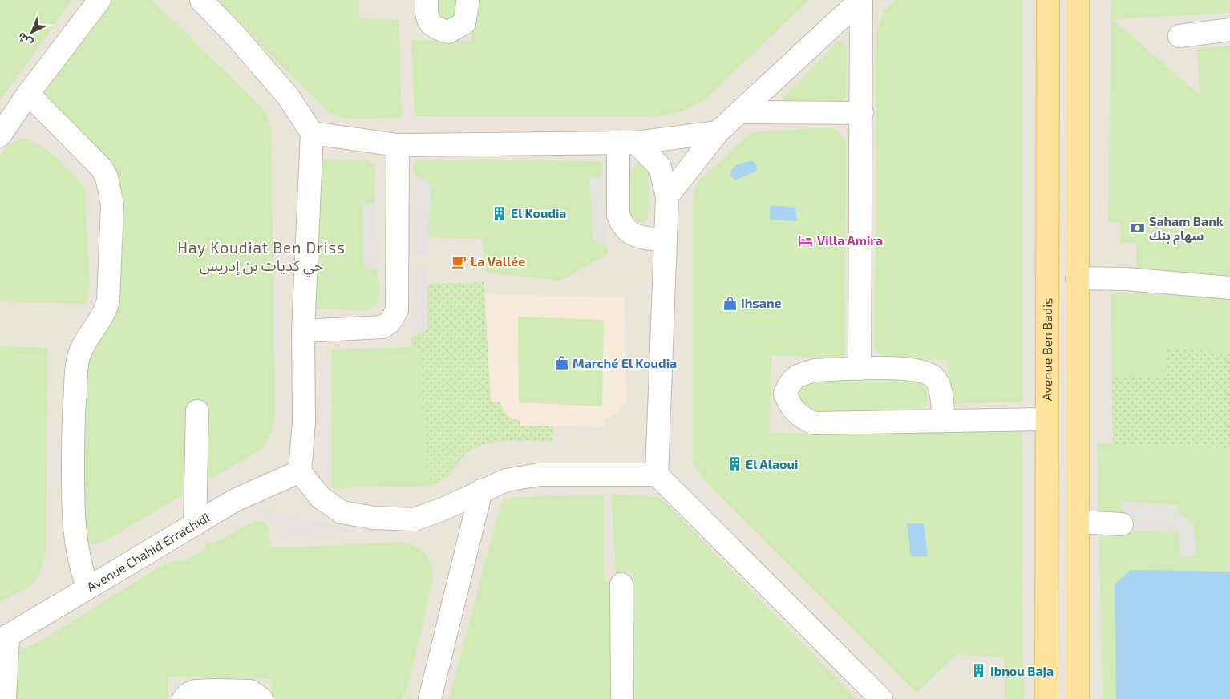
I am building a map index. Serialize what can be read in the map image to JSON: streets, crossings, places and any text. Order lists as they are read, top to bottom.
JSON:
{
  "streets": {
    "main road": ["Avenue Ben Badis"],
    "street": ["Avenue Chahid Errachidi"]
  },
  "districts": ["Hay Koudiat Ben Driss حي كديات بن إدريس"],
  "places": {
    "building": ["El Koudia", "El Alaoui", "Ibnou Baja"],
    "bank": ["Saham Bank سهام بنك"],
    "hotel": ["Villa Amira"],
    "cafe": ["La Vallée"],
    "shop": ["Ihsane", "Marché El Koudia"]
  },
  "north": "bottom left"
}
